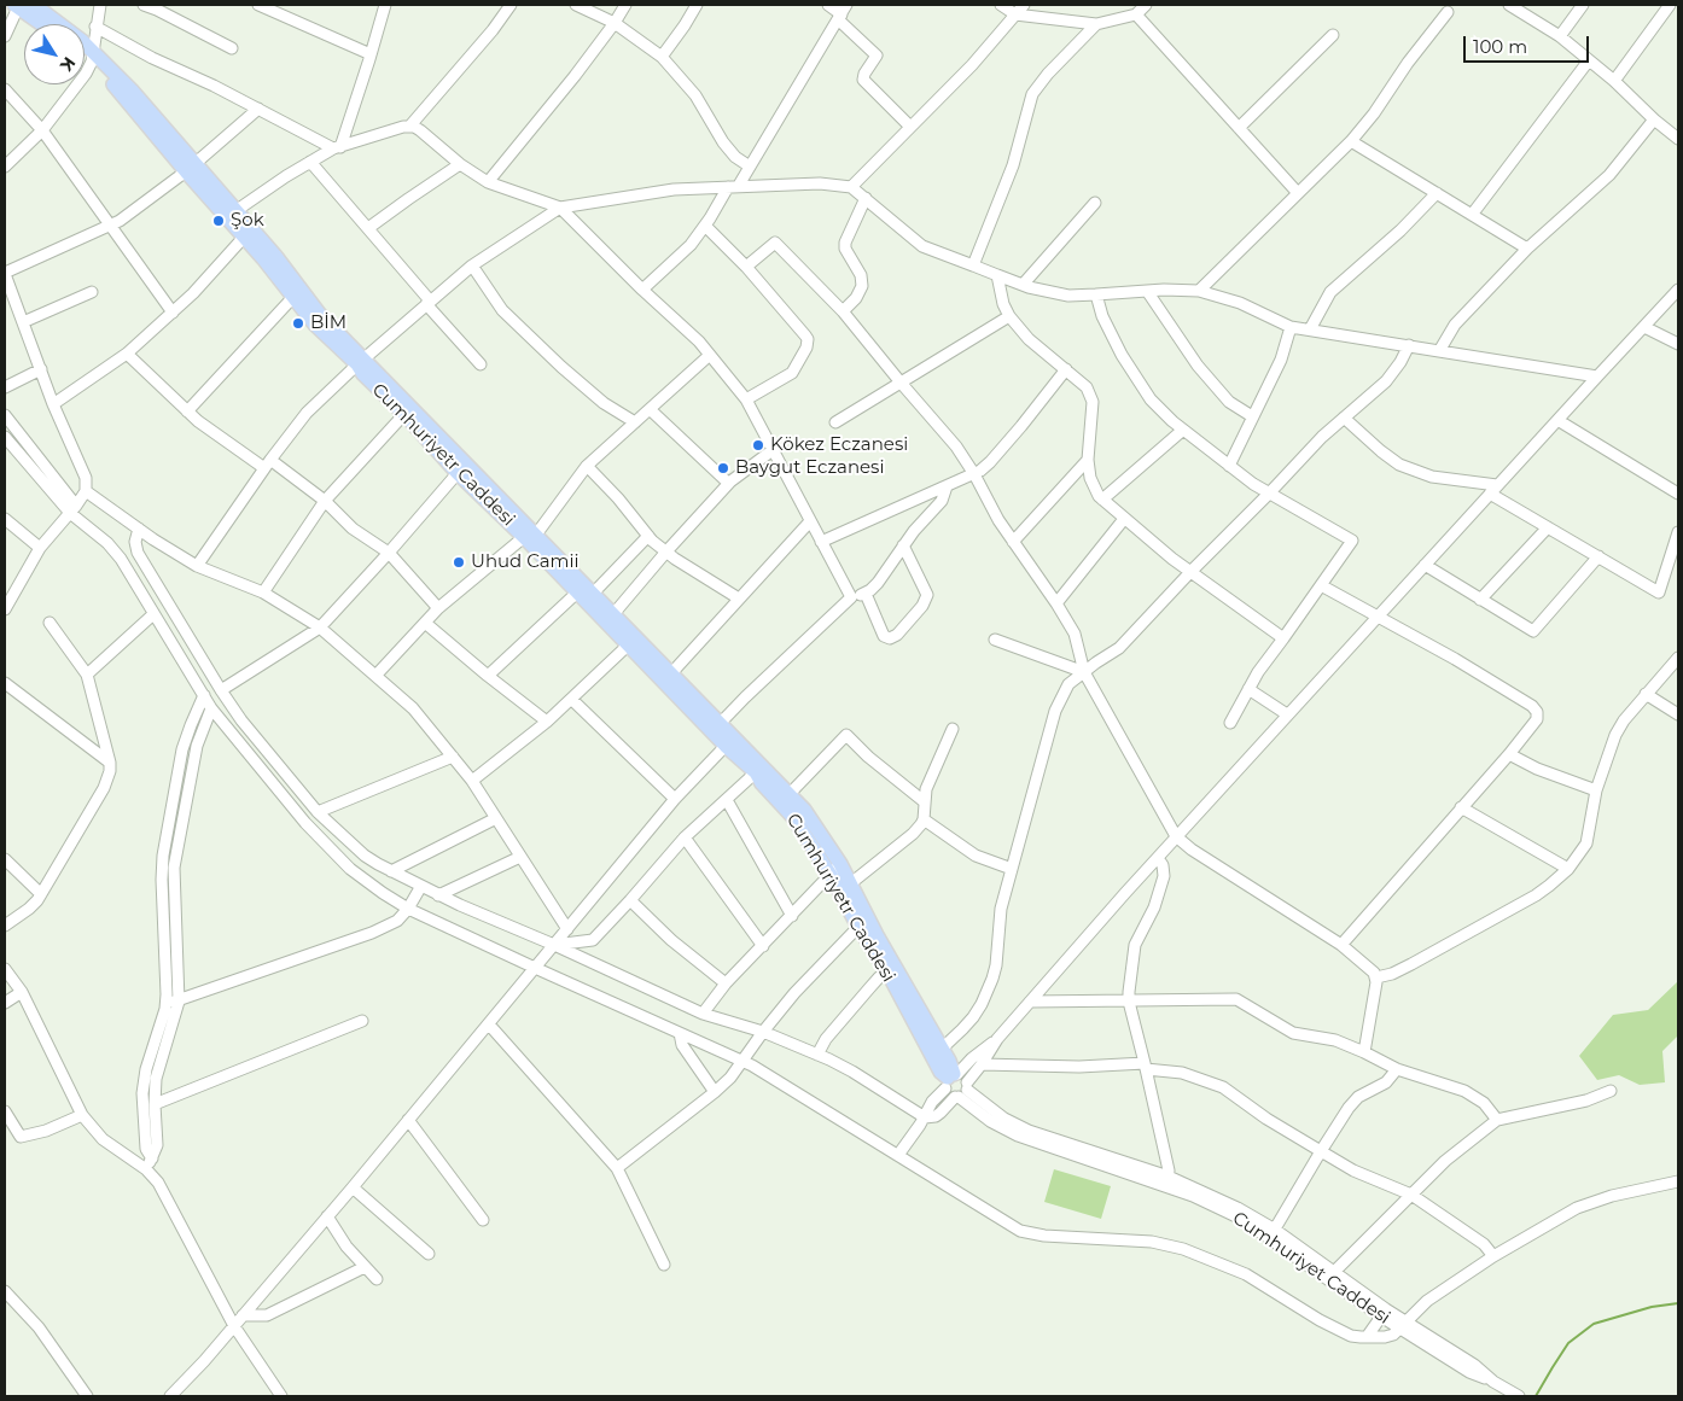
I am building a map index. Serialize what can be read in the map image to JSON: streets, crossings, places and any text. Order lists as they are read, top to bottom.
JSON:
{
  "streets": {
    "main road": ["Cumhuriyetr Caddesi"],
    "street": ["Cumhuriyet Caddesi"]
  },
  "places": [
    "Şok",
    "BİM",
    "Kökez Eczanesi",
    "Baygut Eczanesi",
    "Uhud Camii"
  ],
  "scale_bar": "100 m",
  "north": "bottom right"
}
